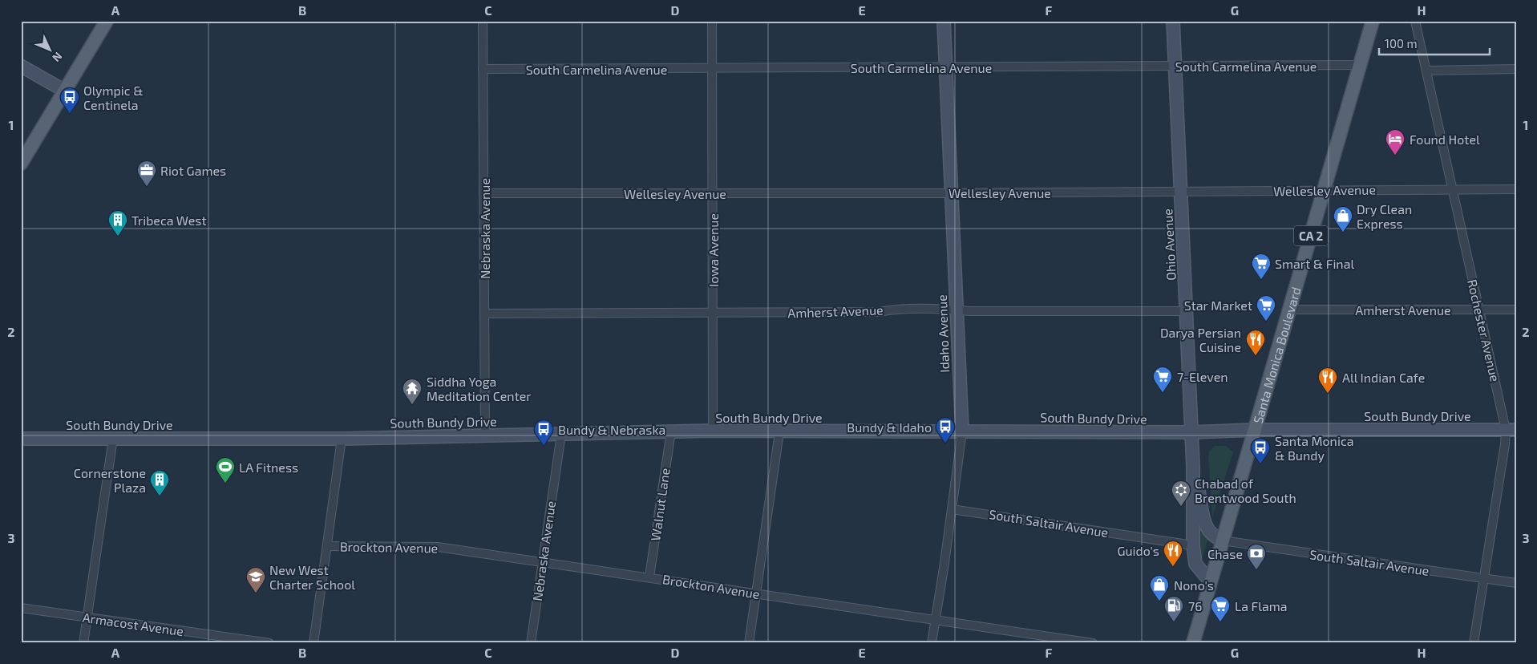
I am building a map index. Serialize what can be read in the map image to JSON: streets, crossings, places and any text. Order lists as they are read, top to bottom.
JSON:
{
  "streets": {
    "main road": [
      "CA 2",
      "Ohio Avenue",
      "Idaho Avenue",
      "Santa Monica Boulevard",
      "South Bundy Drive"
    ],
    "street": [
      "South Carmelina Avenue",
      "Wellesley Avenue",
      "Nebraska Avenue",
      "Iowa Avenue",
      "Amherst Avenue",
      "Rochester Avenue",
      "Walnut Lane",
      "South Saltair Avenue",
      "Brockton Avenue",
      "Armacost Avenue"
    ]
  },
  "crossings": [
    ["South Carmelina Avenue", "Nebraska Avenue"],
    ["South Carmelina Avenue", "Ohio Avenue"],
    ["South Carmelina Avenue", "Iowa Avenue"],
    ["South Carmelina Avenue", "Idaho Avenue"],
    ["South Carmelina Avenue", "Santa Monica Boulevard"],
    ["Wellesley Avenue", "Nebraska Avenue"],
    ["Wellesley Avenue", "Ohio Avenue"],
    ["Wellesley Avenue", "Iowa Avenue"],
    ["Wellesley Avenue", "Rochester Avenue"],
    ["Wellesley Avenue", "Idaho Avenue"],
    ["Wellesley Avenue", "Santa Monica Boulevard"],
    ["Nebraska Avenue", "Amherst Avenue"],
    ["Nebraska Avenue", "South Bundy Drive"],
    ["Nebraska Avenue", "Brockton Avenue"],
    ["Ohio Avenue", "Amherst Avenue"],
    ["Ohio Avenue", "Santa Monica Boulevard"],
    ["Ohio Avenue", "South Bundy Drive"],
    ["Ohio Avenue", "South Saltair Avenue"],
    ["Iowa Avenue", "Amherst Avenue"],
    ["Iowa Avenue", "South Bundy Drive"],
    ["Amherst Avenue", "Rochester Avenue"],
    ["Amherst Avenue", "Idaho Avenue"],
    ["Amherst Avenue", "Santa Monica Boulevard"],
    ["Rochester Avenue", "South Bundy Drive"],
    ["Rochester Avenue", "South Saltair Avenue"],
    ["Idaho Avenue", "South Bundy Drive"],
    ["Idaho Avenue", "South Saltair Avenue"],
    ["Idaho Avenue", "Brockton Avenue"],
    ["Santa Monica Boulevard", "South Bundy Drive"],
    ["Santa Monica Boulevard", "South Saltair Avenue"],
    ["South Bundy Drive", "Walnut Lane"],
    ["Walnut Lane", "Brockton Avenue"]
  ],
  "places": {
    "bus stop": [
      "Olympic & Centinela",
      "Bundy & Idaho",
      "Bundy & Nebraska",
      "Santa Monica & Bundy"
    ],
    "hotel": ["Found Hotel"],
    "office": ["Riot Games"],
    "shop": ["Dry Clean Express", "Nono's"],
    "building": ["Tribeca West", "Cornerstone Plaza"],
    "supermarket": [
      "Smart & Final",
      "Star Market",
      "7-Eleven",
      "La Flama"
    ],
    "restaurant": ["Darya Persian Cuisine", "All Indian Cafe", "Guido's"],
    "temple": ["Siddha Yoga Meditation Center"],
    "sports": ["LA Fitness"],
    "synagogue": ["Chabad of Brentwood South"],
    "bank": ["Chase"],
    "school or university": ["New West Charter School"],
    "fuel station": ["76"]
  },
  "scale_bar": "100 m",
  "north": "bottom right",
  "grid": {
    "columns": [
      "A",
      "B",
      "C",
      "D",
      "E",
      "F",
      "G",
      "H"
    ],
    "rows": ["1", "2", "3"]
  }
}
